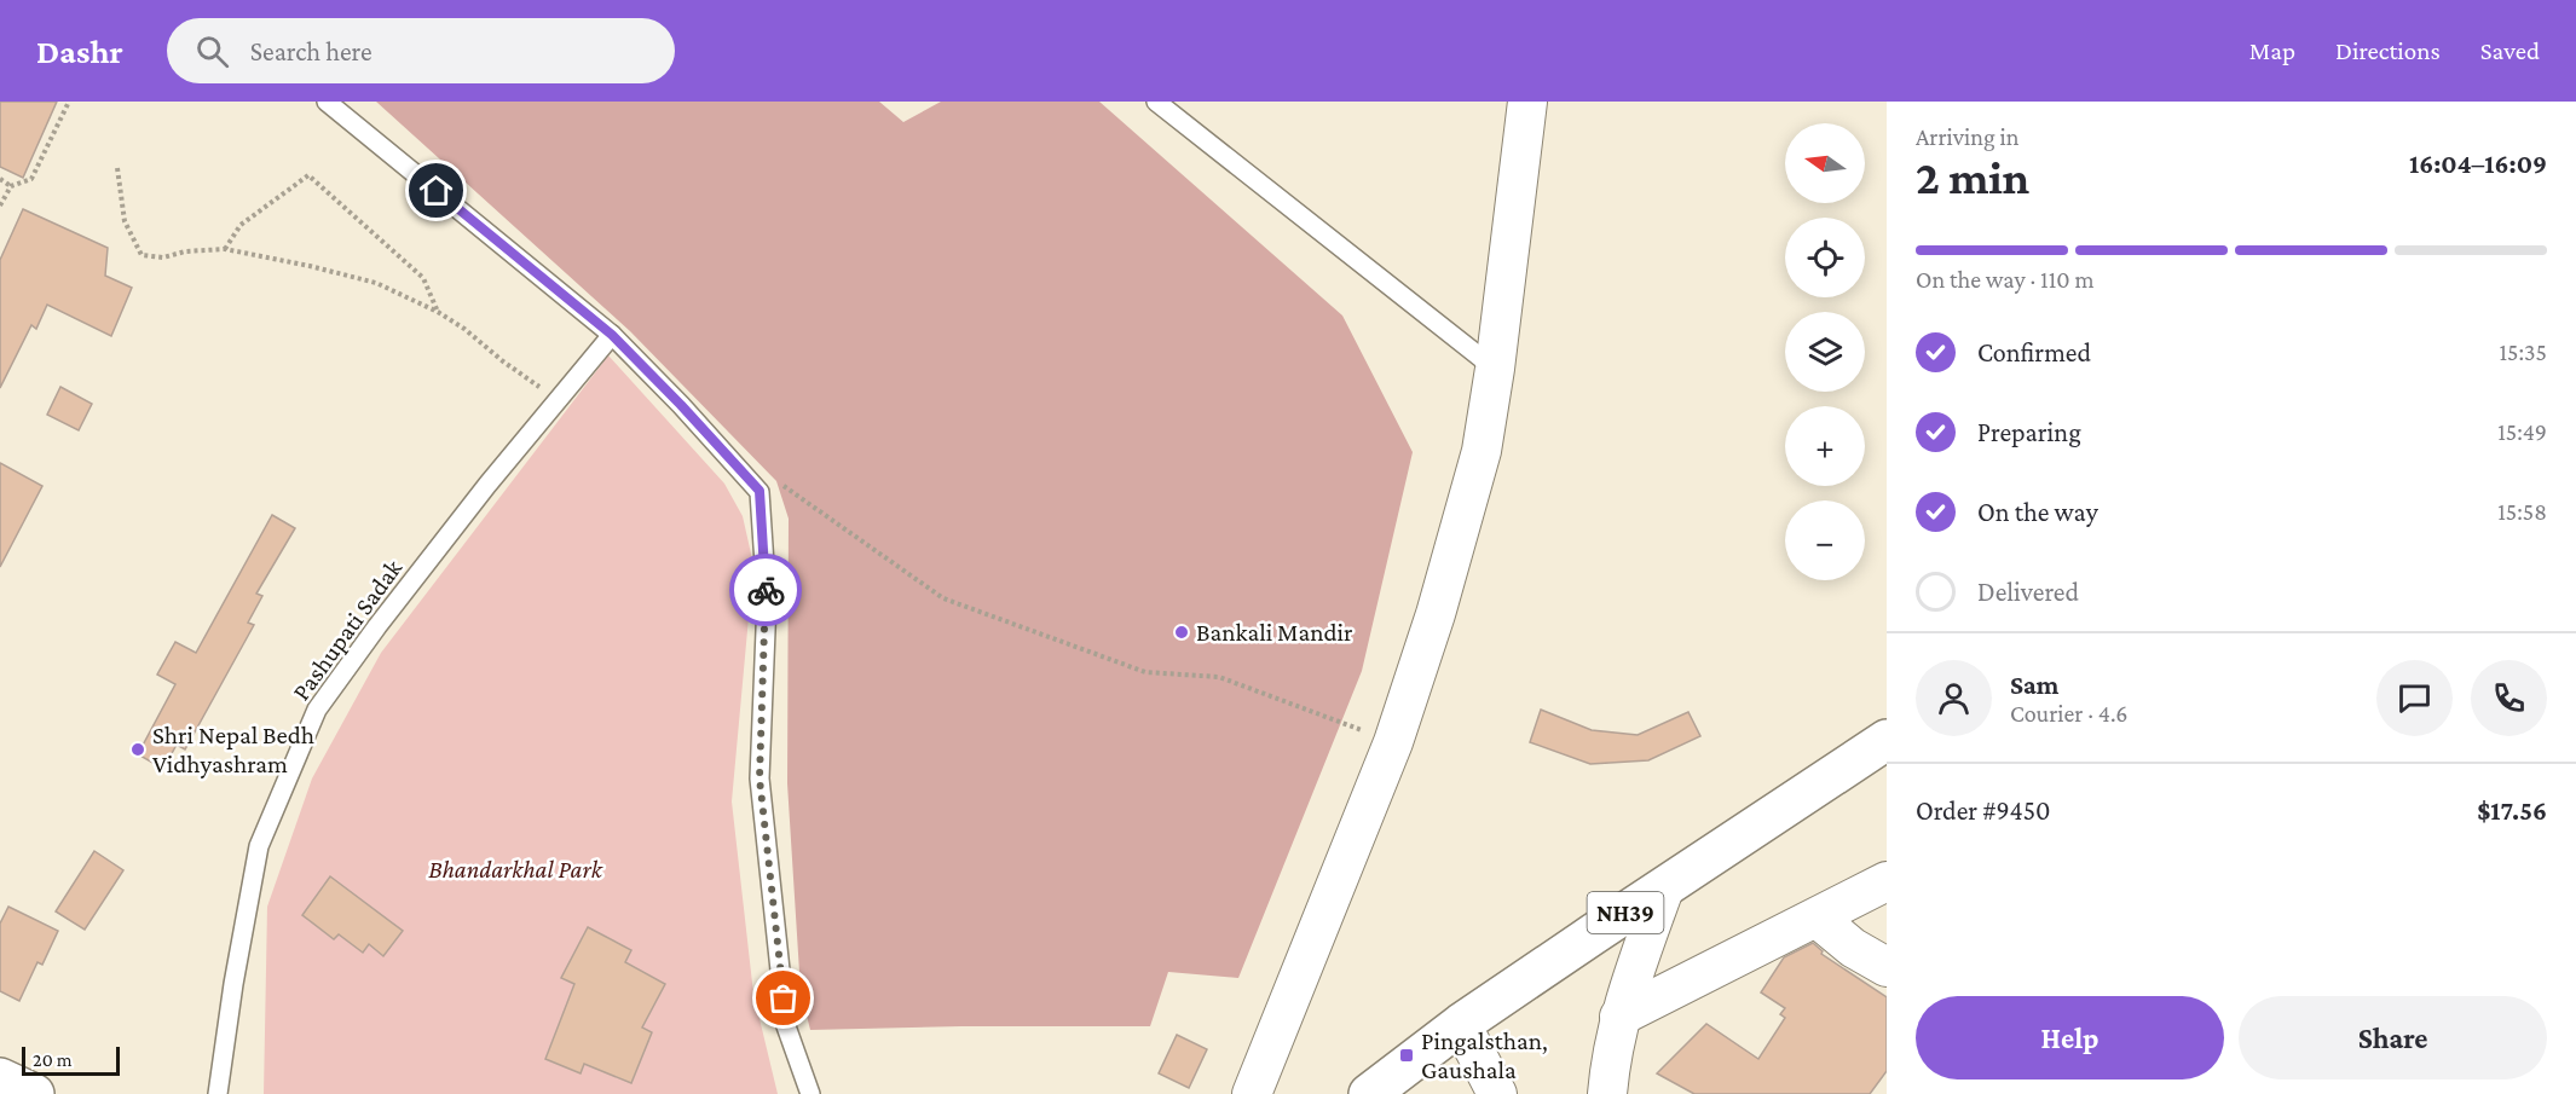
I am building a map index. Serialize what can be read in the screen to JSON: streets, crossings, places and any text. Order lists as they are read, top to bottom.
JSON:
{
  "streets": {
    "highway": ["NH39"],
    "lane": ["Pashupati Sadak"]
  },
  "parks": ["Bhandarkhal Park"],
  "places": {
    "other": ["Bankali Mandir", "Shri Nepal Bedh Vidhyashram"],
    "transit": ["Pingalsthan, Gaushala"]
  },
  "scale_bar": "20 m",
  "north": "left",
  "page": {
    "header": "Dashr",
    "search": "Search here",
    "nav": ["Map", "Directions", "Saved"],
    "heading": ["2 min", "Arriving in", "16:04–16:09"],
    "panel": [
      "Sam",
      "Courier · 4.6",
      "Order #9450",
      "$17.56"
    ],
    "map_buttons": ["+", "−"],
    "bar": "On the way · 110 m",
    "list": [
      ["Confirmed", "15:35"],
      ["Preparing", "15:49"],
      ["On the way", "15:58"],
      "Delivered"
    ],
    "buttons": ["Help", "Share"],
    "scale": "20 m"
  }
}
